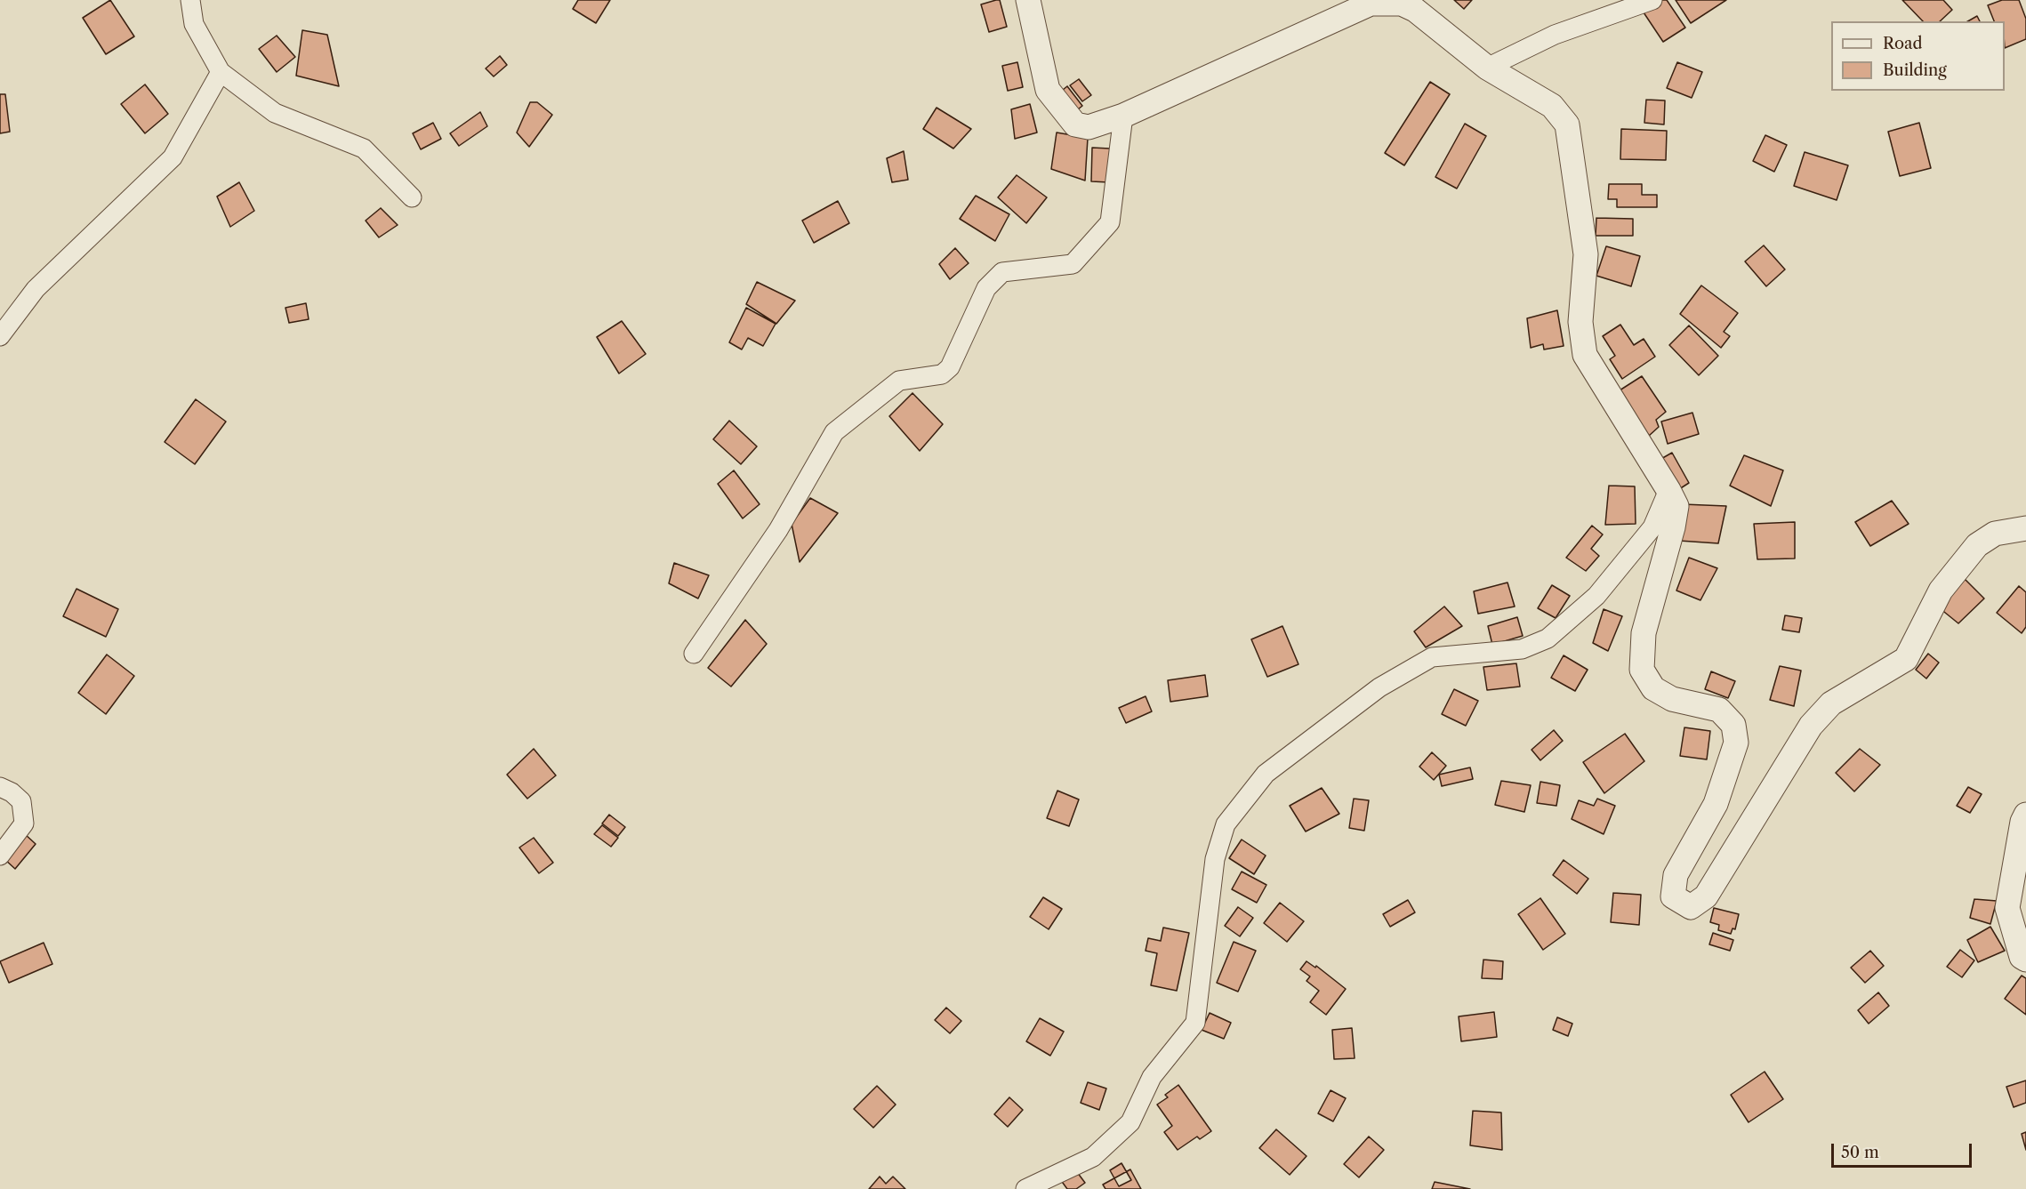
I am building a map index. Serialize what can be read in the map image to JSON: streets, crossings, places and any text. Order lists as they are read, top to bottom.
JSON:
{
  "legend": ["Road", "Building"],
  "scale_bar": "50 m"
}
